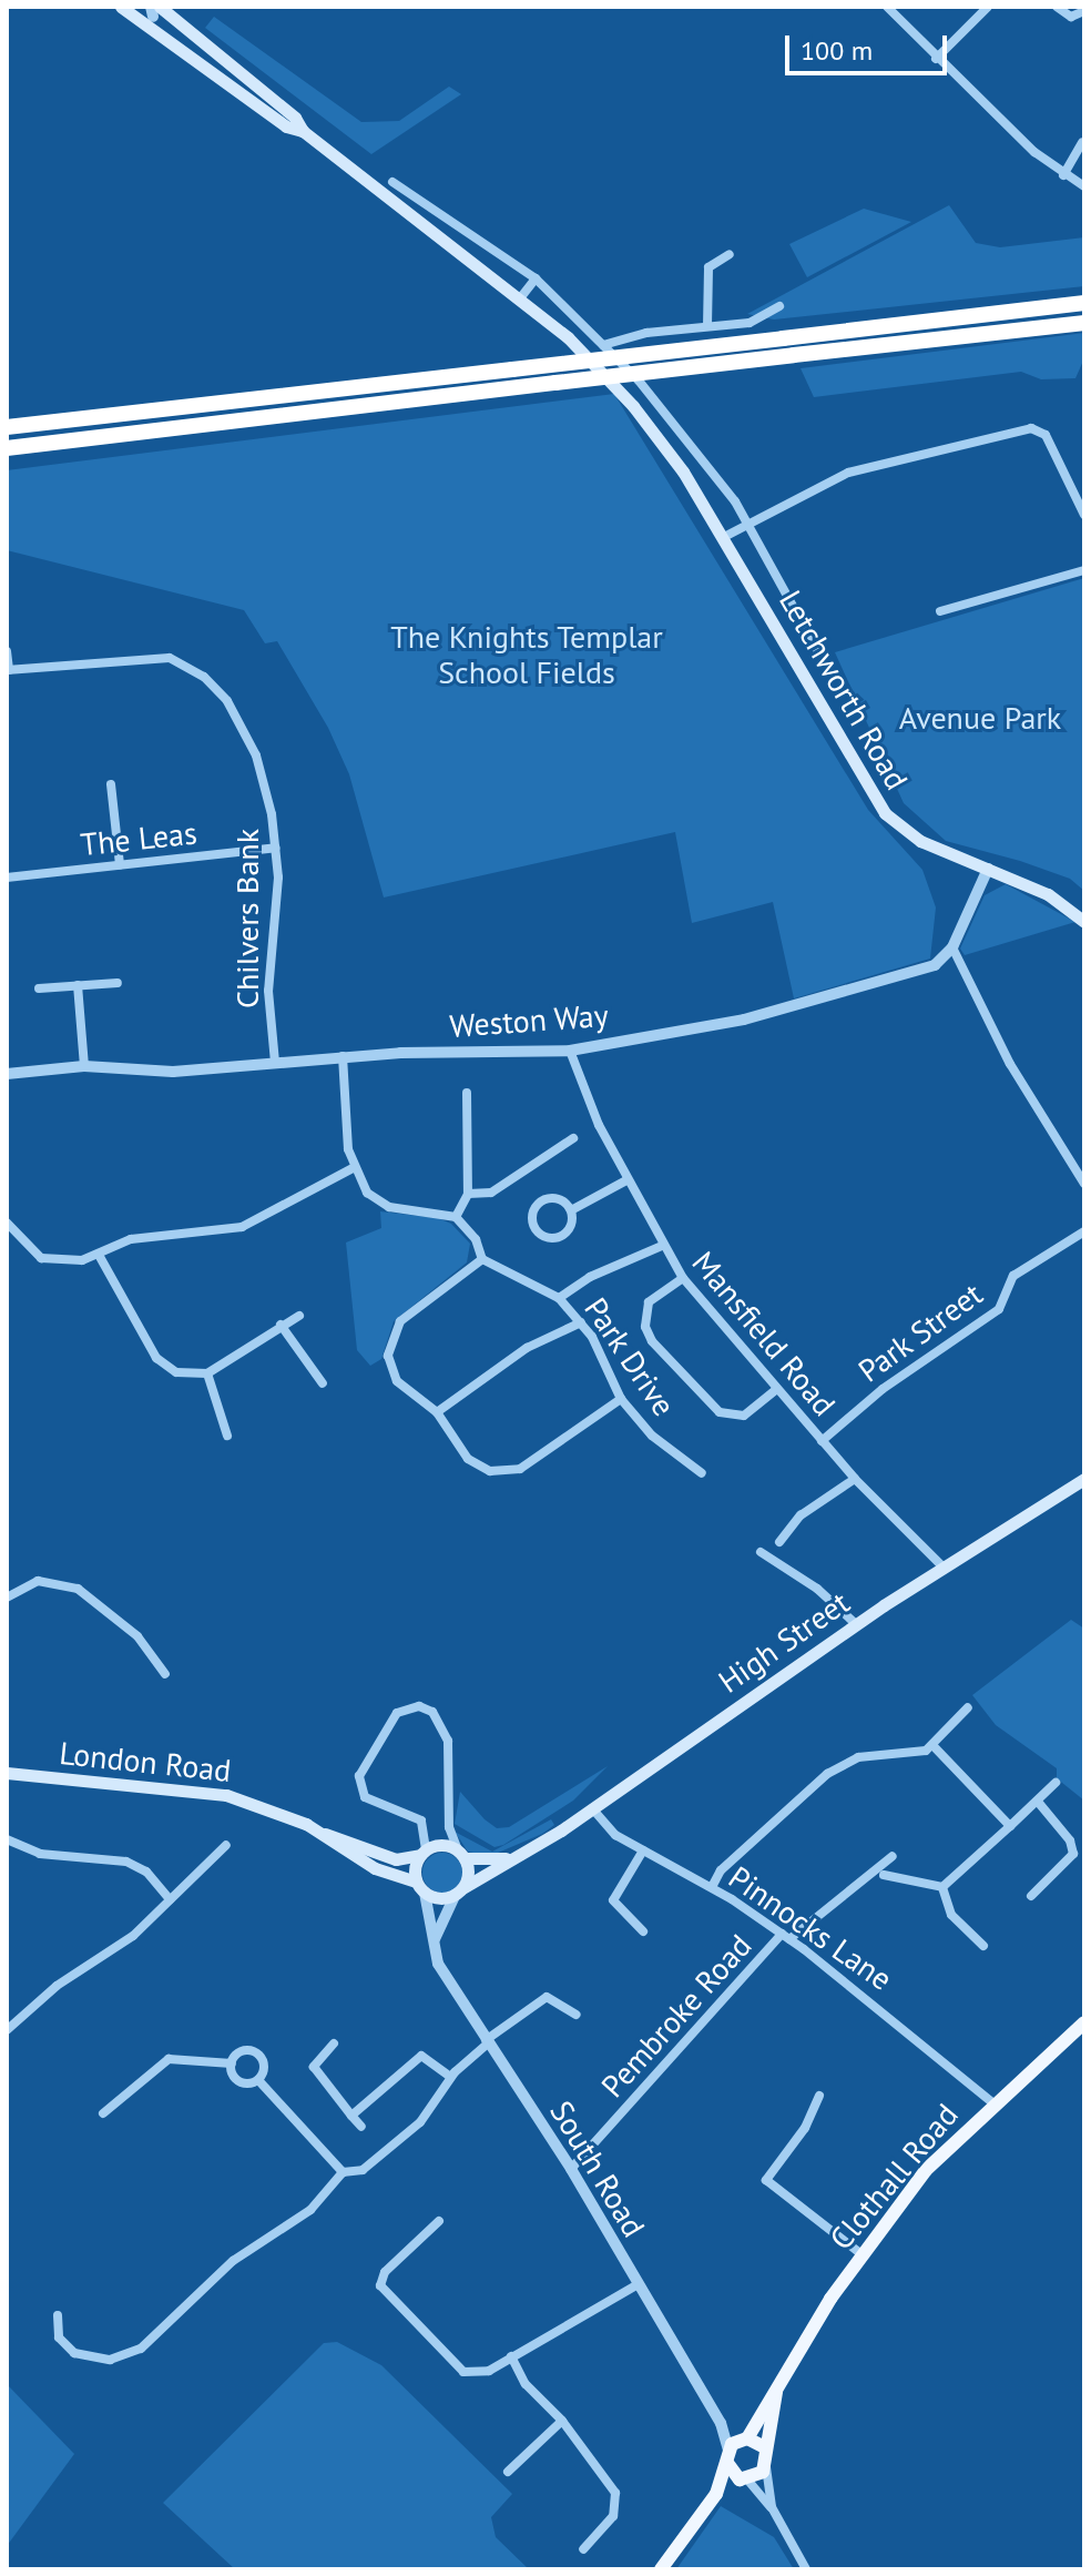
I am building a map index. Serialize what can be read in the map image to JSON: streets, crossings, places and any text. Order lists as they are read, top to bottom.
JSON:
{
  "streets": {
    "main road": [
      "Letchworth Road",
      "High Street",
      "London Road",
      "Clothall Road"
    ],
    "street": [
      "The Leas",
      "Chilvers Bank",
      "Weston Way",
      "Park Street",
      "Mansfield Road",
      "Park Drive",
      "Pinnocks Lane",
      "Pembroke Road",
      "South Road"
    ]
  },
  "crossings": [
    ["The Leas", "Chilvers Bank"],
    ["Chilvers Bank", "Weston Way"],
    ["Weston Way", "Mansfield Road"],
    ["Park Street", "Mansfield Road"],
    ["Mansfield Road", "High Street"],
    ["High Street", "London Road"],
    ["High Street", "Pinnocks Lane"],
    ["London Road", "South Road"],
    ["Pinnocks Lane", "Pembroke Road"],
    ["Pinnocks Lane", "Clothall Road"],
    ["Pembroke Road", "South Road"],
    ["South Road", "Clothall Road"]
  ],
  "parks": ["The Knights Templar School Fields", "Avenue Park"],
  "scale_bar": "100 m"
}
